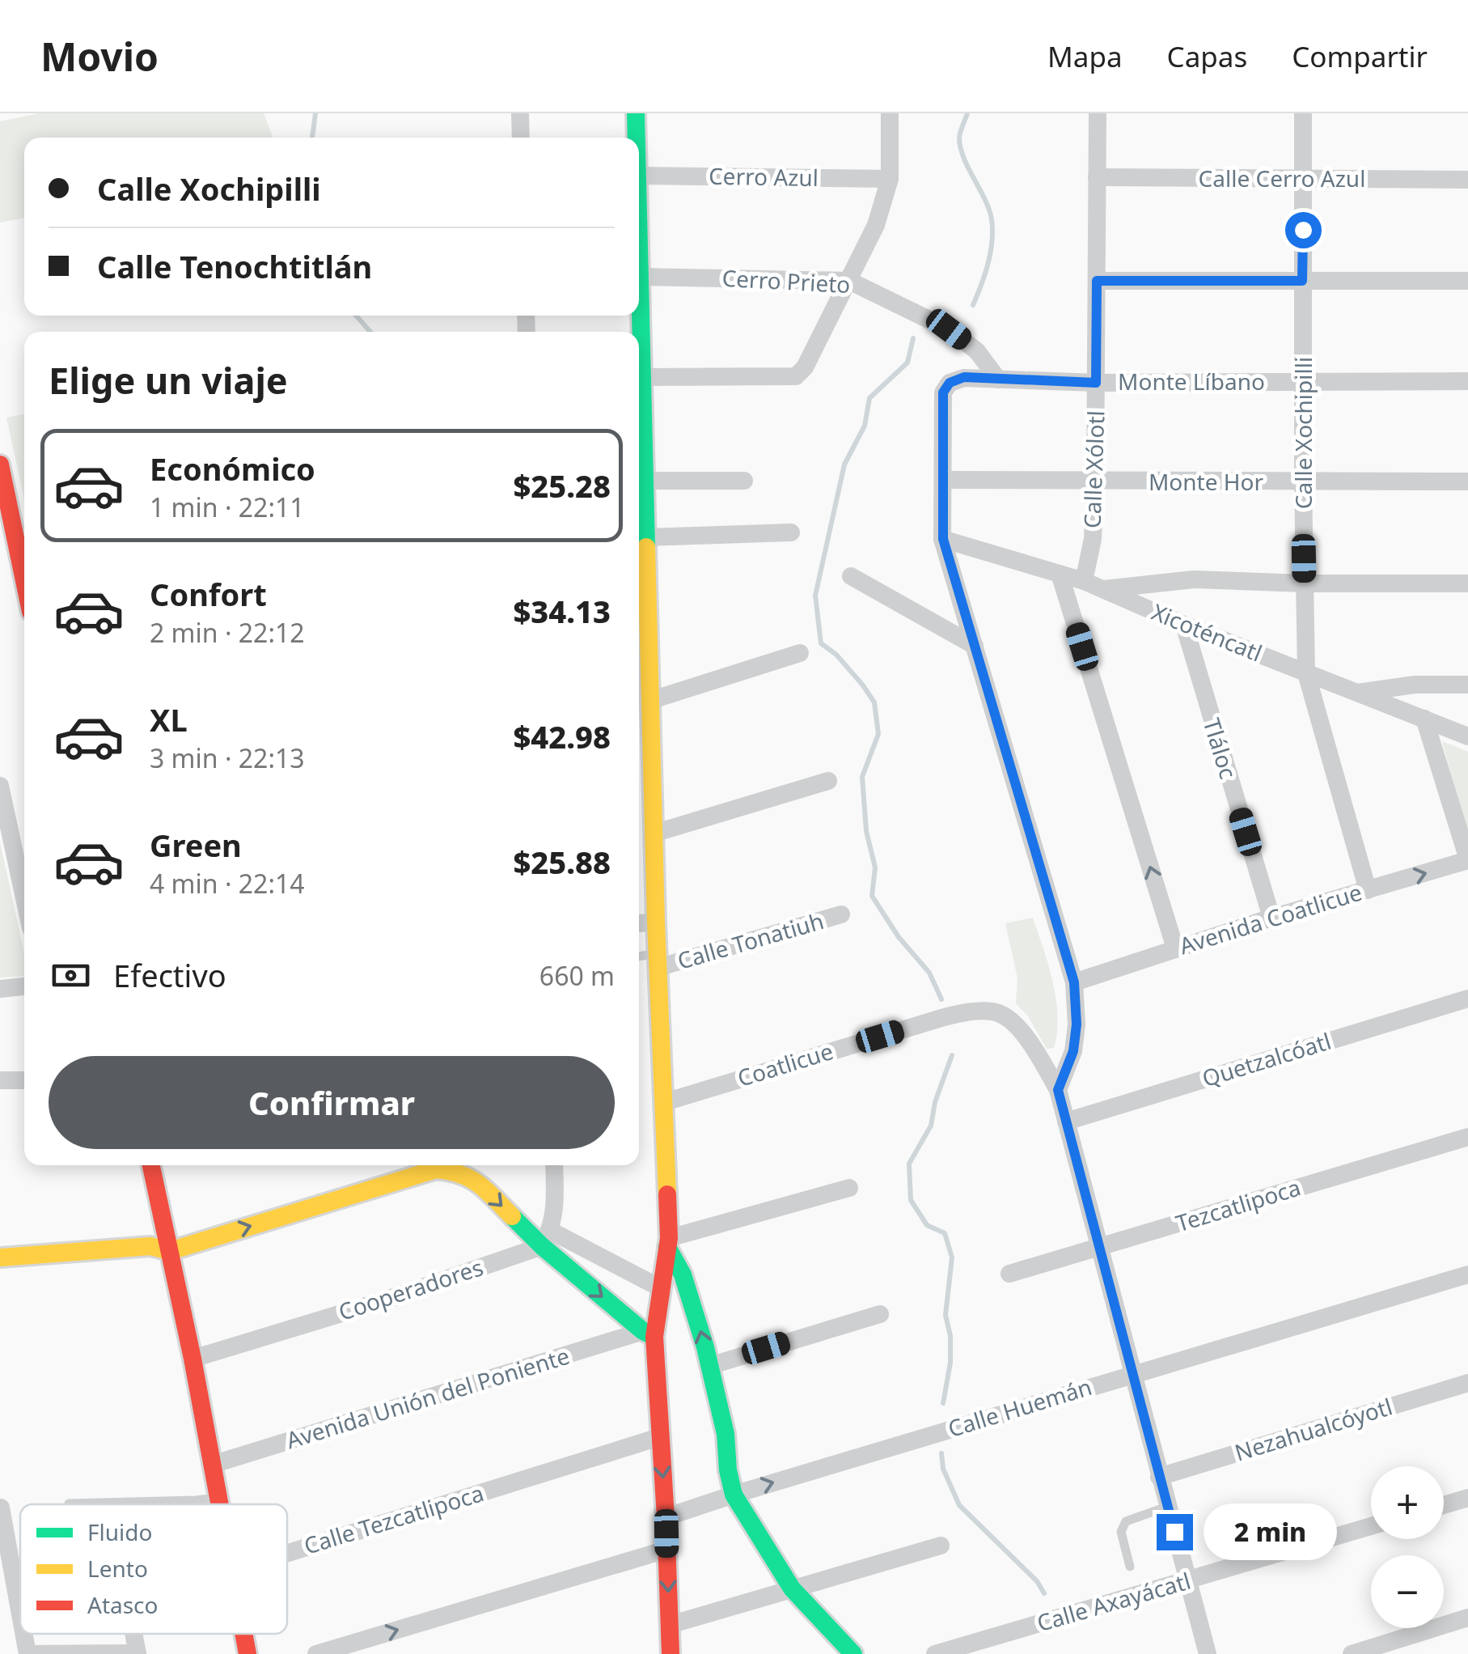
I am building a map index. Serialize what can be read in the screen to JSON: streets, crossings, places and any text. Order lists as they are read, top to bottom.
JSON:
{
  "streets": {
    "street": [
      "Cerro Azul",
      "Calle Cerro Azul",
      "Cerro Prieto",
      "Monte Líbano",
      "Calle Xochipilli",
      "Calle Xólotl",
      "Monte Hor",
      "Xicoténcatl",
      "Tláloc",
      "Avenida Coatlicue",
      "Calle Tonatiuh",
      "Quetzalcóatl",
      "Coatlicue",
      "Tezcatlipoca",
      "Cooperadores",
      "Avenida Unión del Poniente",
      "Calle Huemán",
      "Nezahualcóyotl",
      "Calle Tezcatlipoca",
      "Calle Axayácatl"
    ]
  },
  "crossings": [
    ["Calle Cerro Azul", "Calle Xochipilli"],
    ["Calle Cerro Azul", "Calle Xólotl"],
    ["Cerro Prieto", "Monte Líbano"],
    ["Monte Líbano", "Calle Xochipilli"],
    ["Monte Líbano", "Calle Xólotl"],
    ["Monte Líbano", "Monte Hor"],
    ["Calle Xochipilli", "Monte Hor"],
    ["Calle Xochipilli", "Xicoténcatl"],
    ["Calle Xochipilli", "Avenida Coatlicue"],
    ["Calle Xólotl", "Monte Hor"],
    ["Calle Xólotl", "Xicoténcatl"],
    ["Xicoténcatl", "Tláloc"],
    ["Tláloc", "Avenida Coatlicue"],
    ["Quetzalcóatl", "Coatlicue"],
    ["Coatlicue", "Tezcatlipoca"],
    ["Coatlicue", "Calle Huemán"],
    ["Coatlicue", "Nezahualcóyotl"],
    ["Coatlicue", "Calle Axayácatl"]
  ],
  "legend": ["Fluido", "Lento", "Atasco"],
  "page": {
    "header": "Movio",
    "nav": ["Mapa", "Capas", "Compartir"],
    "banner": ["Calle Xochipilli", "Calle Tenochtitlán"],
    "heading": "Elige un viaje",
    "list": [
      {
        "name": "Económico",
        "note": "1 min · 22:11",
        "value": "$25.28"
      },
      {
        "name": "Confort",
        "note": "2 min · 22:12",
        "value": "$34.13"
      },
      {
        "name": "XL",
        "note": "3 min · 22:13",
        "value": "$42.98"
      },
      {
        "name": "Green",
        "note": "4 min · 22:14",
        "value": "$25.88"
      }
    ],
    "pay": ["Efectivo", "660 m"],
    "buttons": "Confirmar",
    "map_buttons": ["+", "−"],
    "bubble": "2 min"
  }
}
